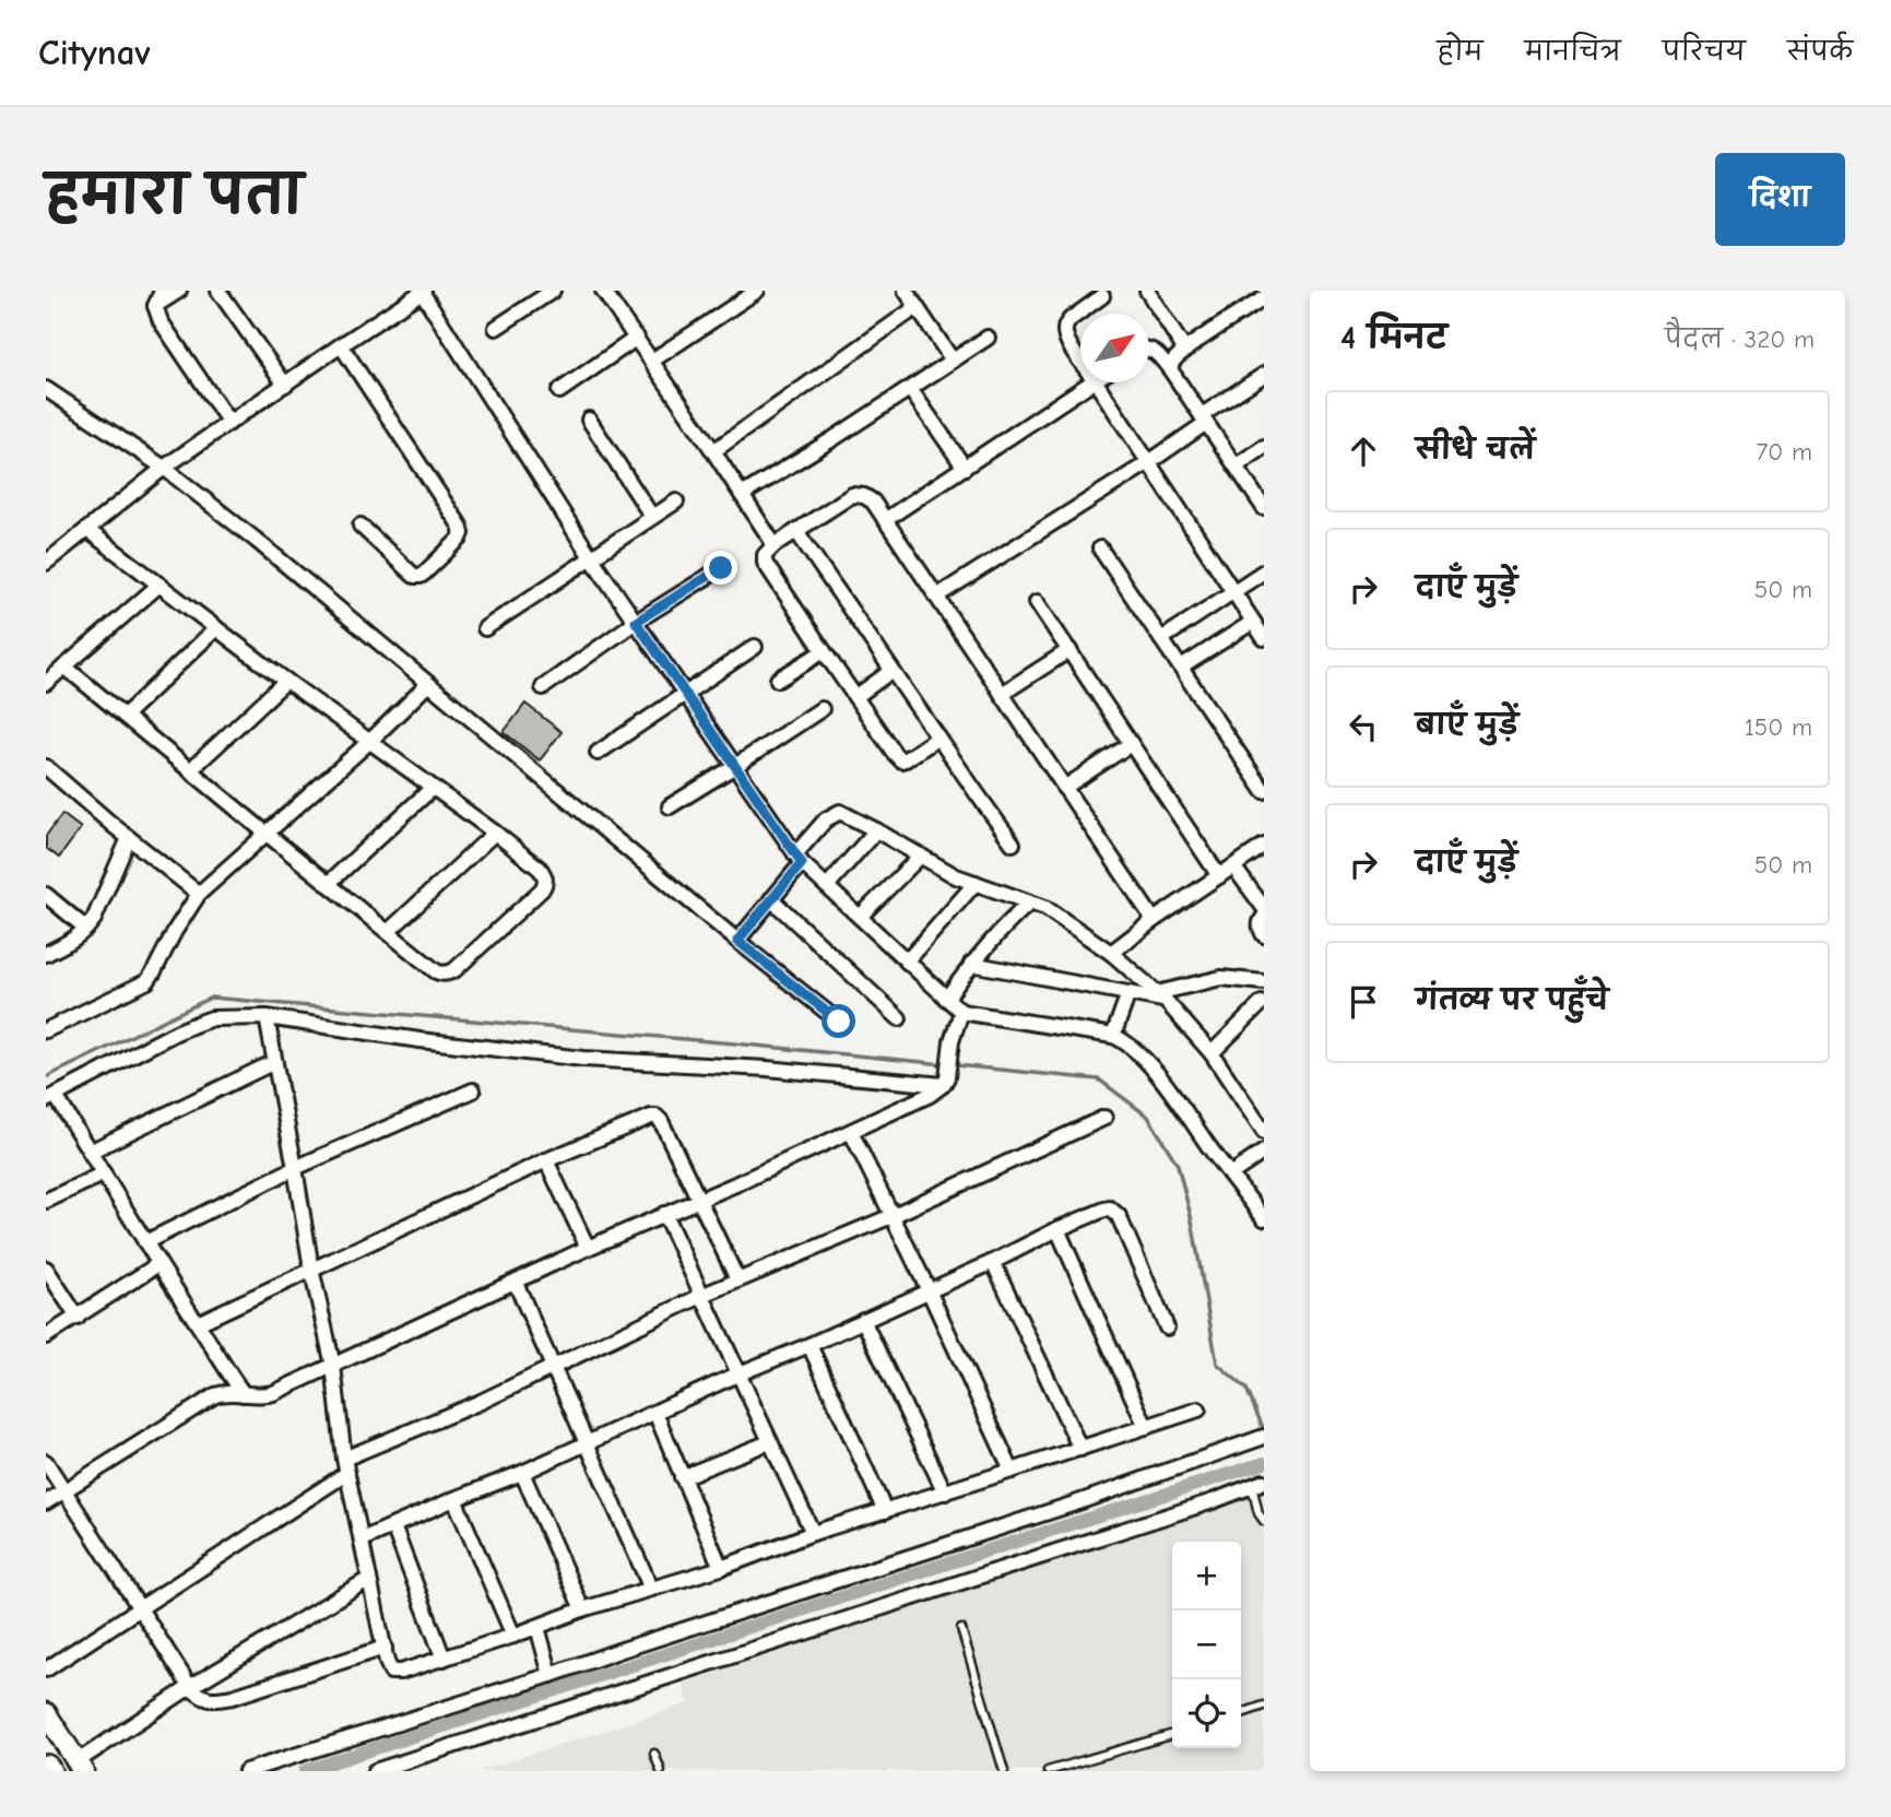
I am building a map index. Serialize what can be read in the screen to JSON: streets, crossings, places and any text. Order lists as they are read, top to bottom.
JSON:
{
  "north": "top right",
  "page": {
    "header": "Citynav",
    "nav": [
      "होम",
      "मानचित्र",
      "परिचय",
      "संपर्क"
    ],
    "title": "हमारा पता",
    "buttons": "दिशा",
    "heading": ["4 मिनट", "पैदल · 320 m"],
    "list": [
      ["सीधे चलें", "70 m"],
      ["दाएँ मुड़ें", "50 m"],
      ["बाएँ मुड़ें", "150 m"],
      ["दाएँ मुड़ें", "50 m"],
      "गंतव्य पर पहुँचे"
    ],
    "map_buttons": ["+", "−"]
  }
}
